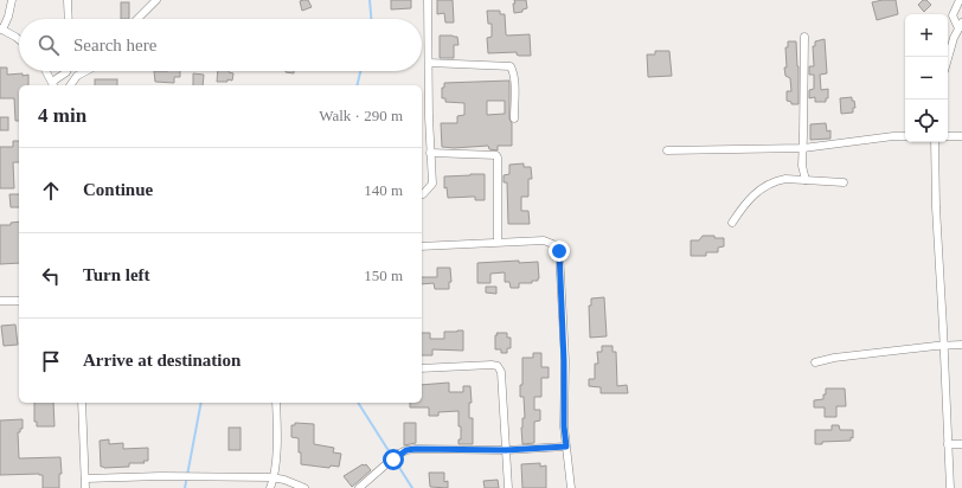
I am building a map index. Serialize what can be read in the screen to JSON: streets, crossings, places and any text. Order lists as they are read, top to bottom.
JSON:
{
  "page": {
    "map_buttons": ["+", "−"],
    "search": "Search here",
    "heading": ["4 min", "Walk · 290 m"],
    "list": [
      ["Continue", "140 m"],
      ["Turn left", "150 m"],
      "Arrive at destination"
    ]
  }
}
